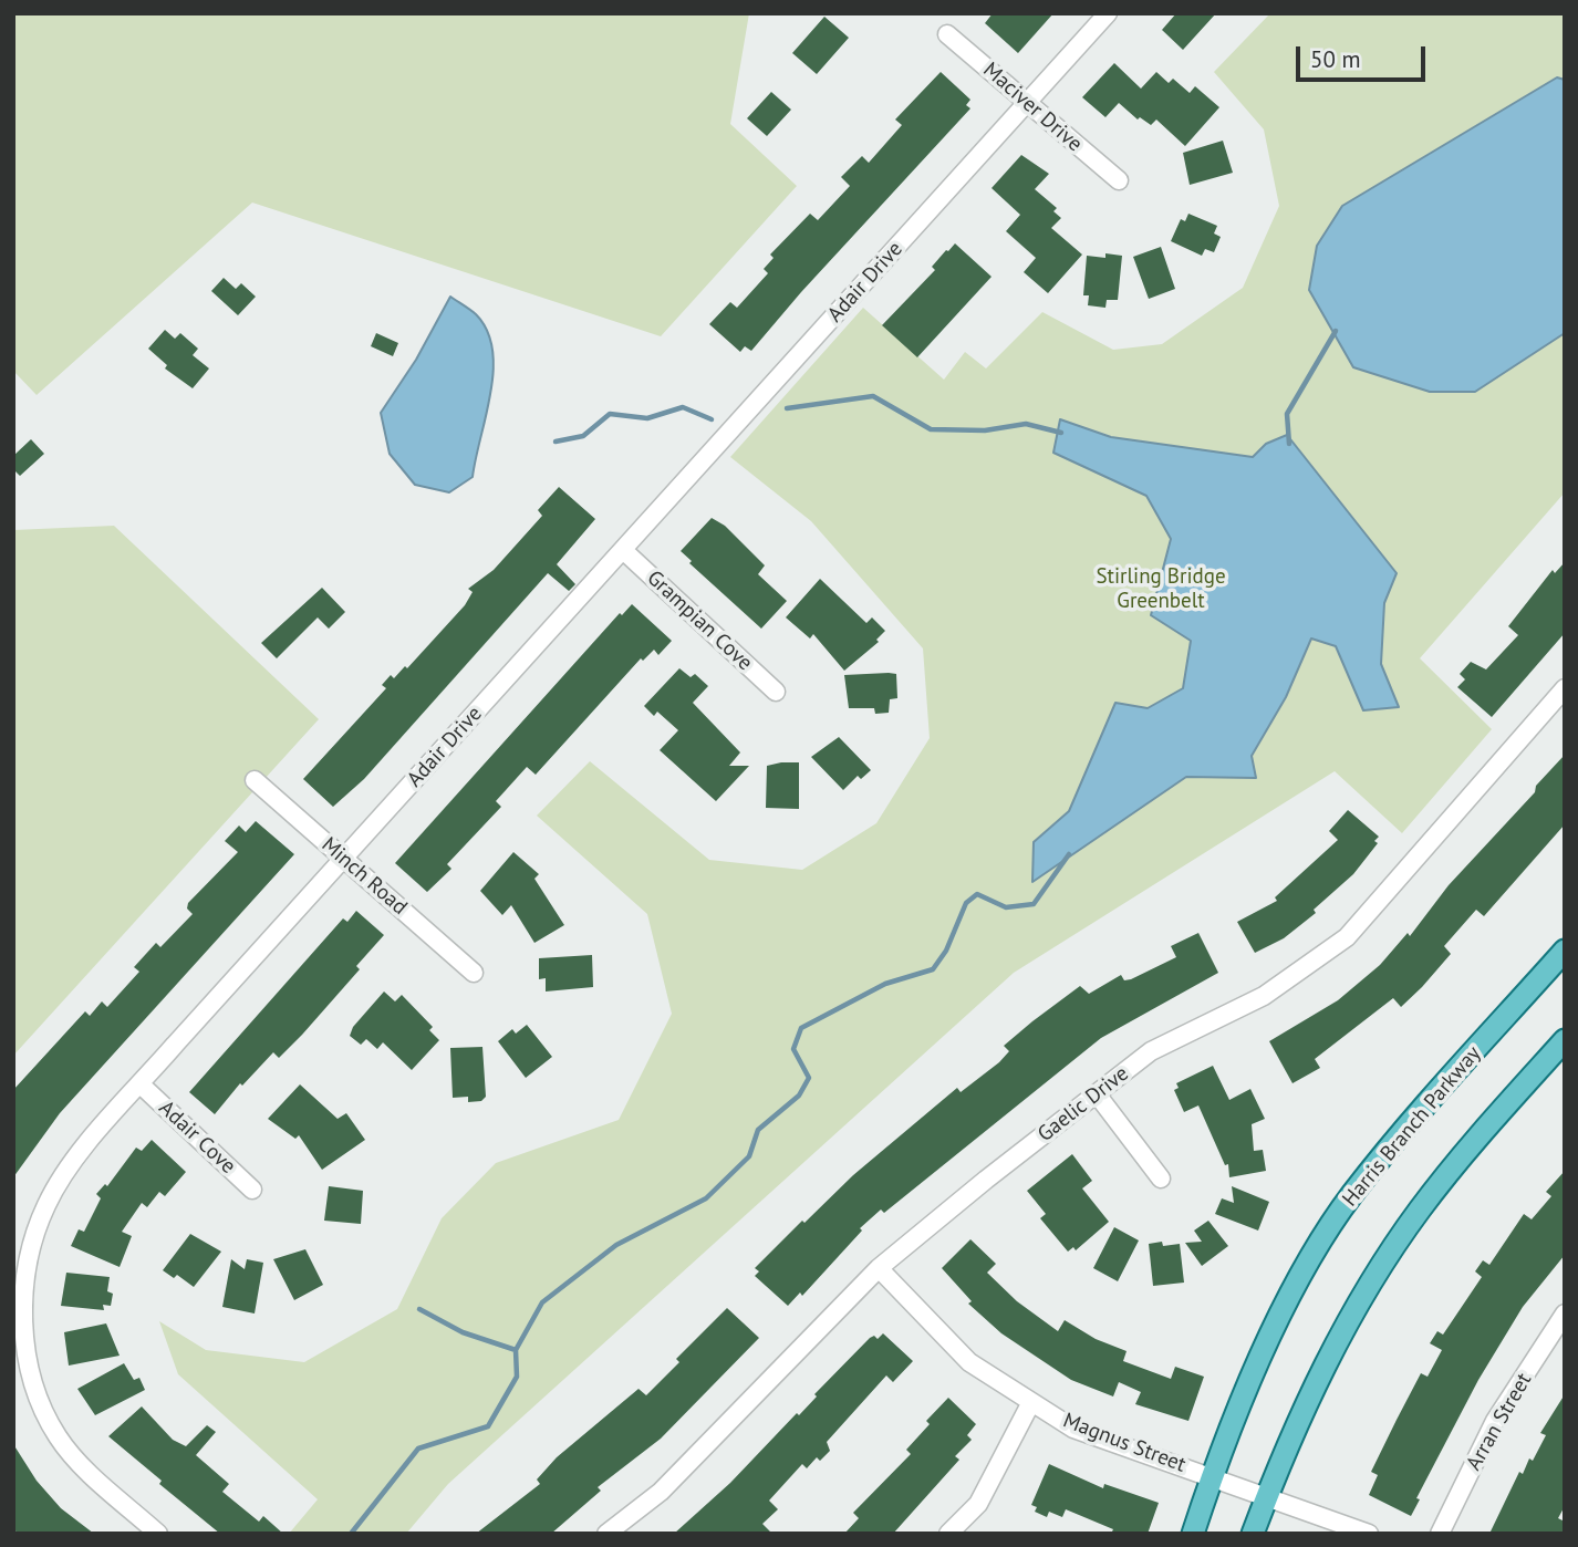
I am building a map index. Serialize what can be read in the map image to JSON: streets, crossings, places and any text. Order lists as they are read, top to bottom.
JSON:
{
  "streets": {
    "main road": ["Harris Branch Parkway"],
    "street": [
      "Maciver Drive",
      "Adair Drive",
      "Grampian Cove",
      "Minch Road",
      "Gaelic Drive",
      "Adair Cove",
      "Arran Street",
      "Magnus Street"
    ]
  },
  "crossings": [
    ["Maciver Drive", "Adair Drive"],
    ["Adair Drive", "Grampian Cove"],
    ["Adair Drive", "Minch Road"],
    ["Adair Drive", "Adair Cove"],
    ["Gaelic Drive", "Magnus Street"],
    ["Harris Branch Parkway", "Magnus Street"]
  ],
  "parks": ["Stirling Bridge Greenbelt"],
  "scale_bar": "50 m"
}
